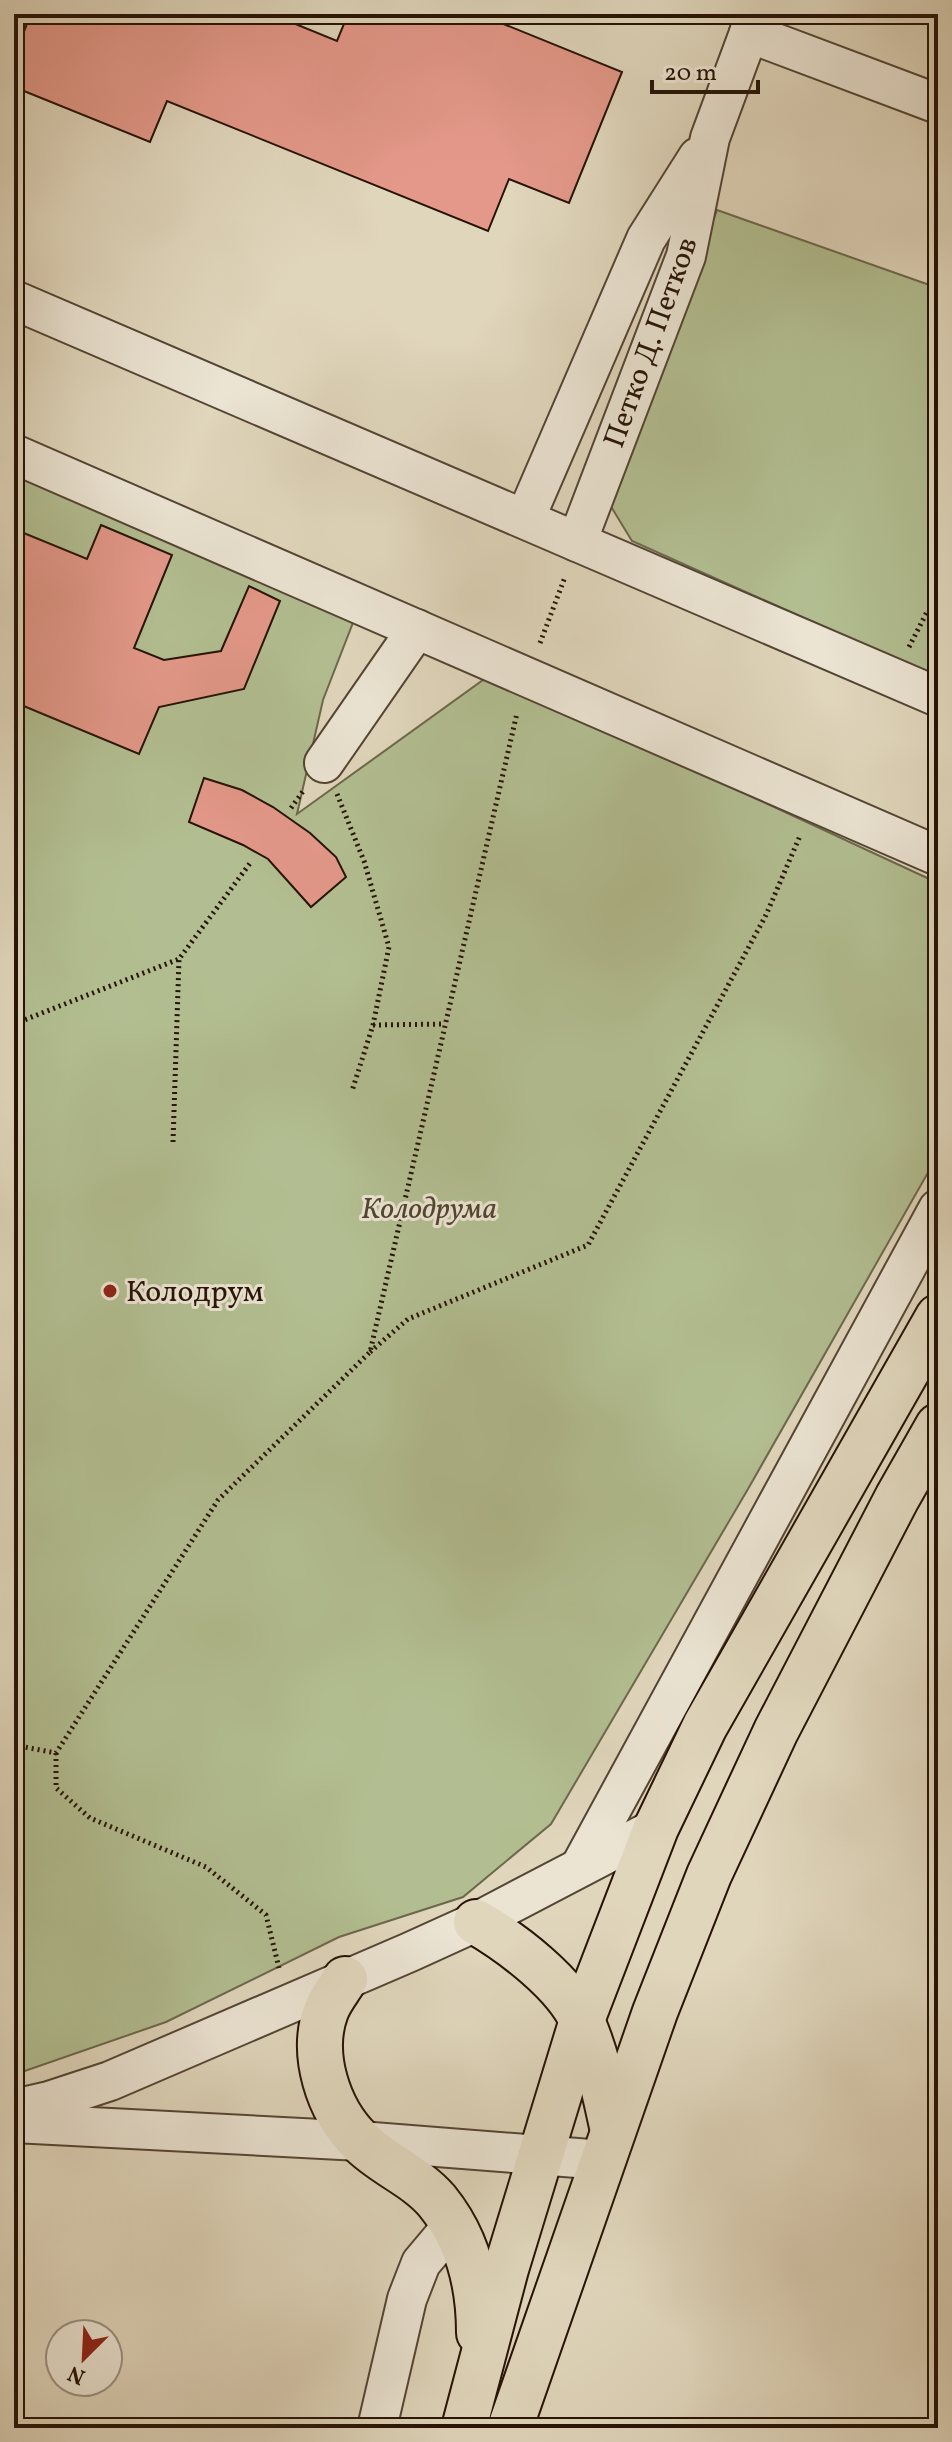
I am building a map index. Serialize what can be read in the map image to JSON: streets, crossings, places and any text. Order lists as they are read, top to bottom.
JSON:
{
  "streets": {
    "street": ["Петко Д. Петков"]
  },
  "parks": ["Колодрума"],
  "places": ["Колодрум"],
  "scale_bar": "20 m",
  "north": "bottom left"
}
